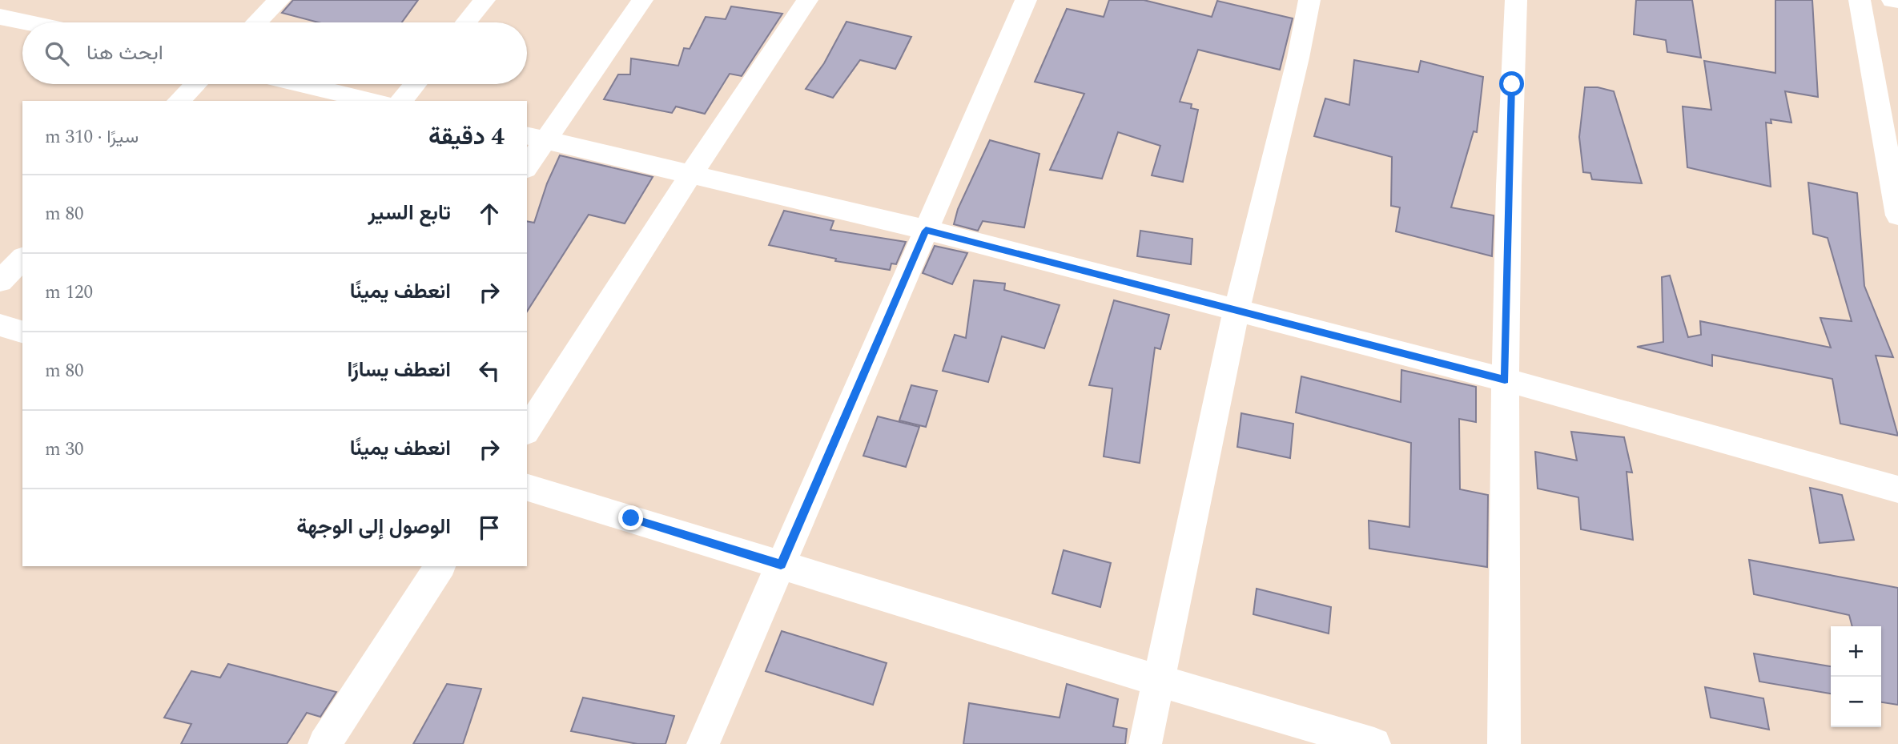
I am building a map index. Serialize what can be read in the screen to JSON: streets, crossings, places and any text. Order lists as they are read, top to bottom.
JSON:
{
  "page": {
    "search": "ابحث هنا",
    "heading": ["4 دقيقة", "سيرًا · 310 m"],
    "list": [
      ["تابع السير", "80 m"],
      ["انعطف يمينًا", "120 m"],
      ["انعطف يسارًا", "80 m"],
      ["انعطف يمينًا", "30 m"],
      "الوصول إلى الوجهة"
    ],
    "map_buttons": ["+", "−"]
  }
}
